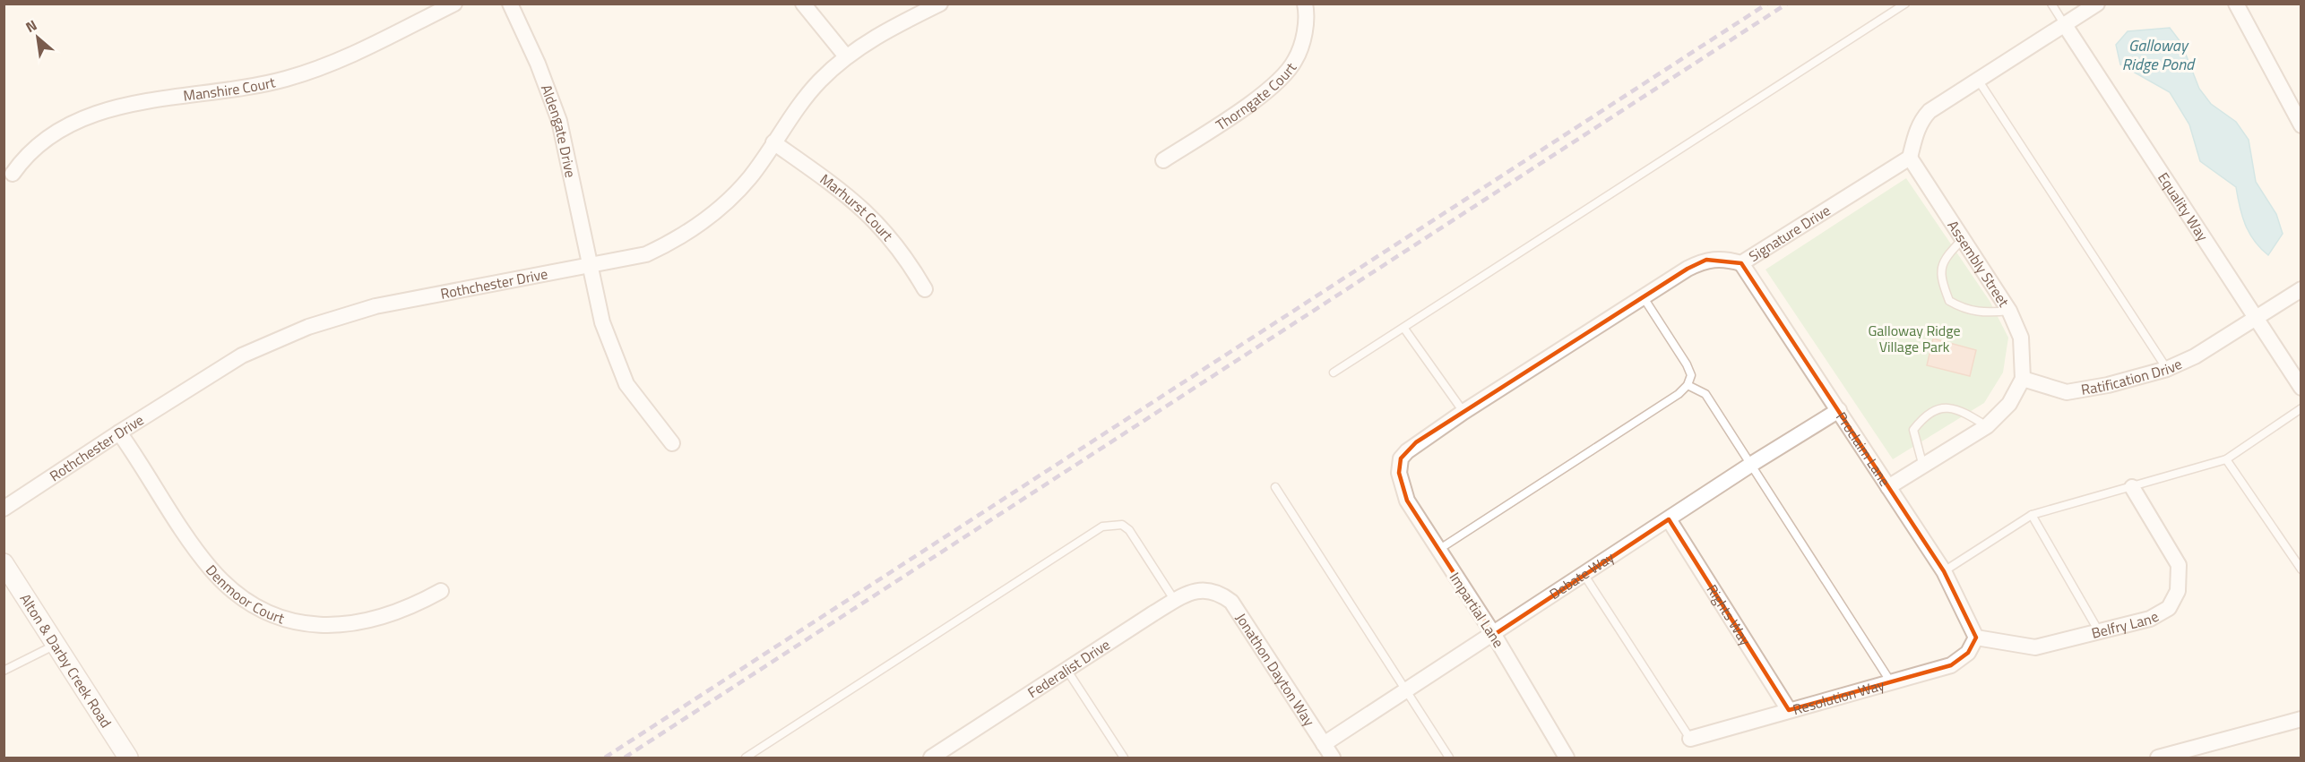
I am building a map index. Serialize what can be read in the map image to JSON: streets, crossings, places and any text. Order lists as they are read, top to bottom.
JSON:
{
  "streets": {
    "street": [
      "Manshire Court",
      "Thorngate Court",
      "Aldengate Drive",
      "Equality Way",
      "Marhurst Court",
      "Signature Drive",
      "Assembly Street",
      "Rothchester Drive",
      "Ratification Drive",
      "Proclaim Lane",
      "Debate Way",
      "Denmoor Court",
      "Impartial Lane",
      "Rights Way",
      "Belfry Lane",
      "Alton & Darby Creek Road",
      "Jonathon Dayton Way",
      "Federalist Drive",
      "Resolution Way"
    ]
  },
  "crossings": [
    ["Aldengate Drive", "Rothchester Drive"],
    ["Equality Way", "Ratification Drive"],
    ["Marhurst Court", "Rothchester Drive"],
    ["Signature Drive", "Assembly Street"],
    ["Signature Drive", "Proclaim Lane"],
    ["Signature Drive", "Impartial Lane"],
    ["Assembly Street", "Ratification Drive"],
    ["Rothchester Drive", "Denmoor Court"],
    ["Proclaim Lane", "Debate Way"],
    ["Proclaim Lane", "Belfry Lane"],
    ["Proclaim Lane", "Resolution Way"],
    ["Debate Way", "Impartial Lane"],
    ["Debate Way", "Rights Way"],
    ["Debate Way", "Jonathon Dayton Way"],
    ["Rights Way", "Resolution Way"],
    ["Belfry Lane", "Resolution Way"],
    ["Jonathon Dayton Way", "Federalist Drive"]
  ],
  "water": ["Galloway Ridge Pond"],
  "parks": ["Galloway Ridge Village Park"],
  "north": "top left"
}
